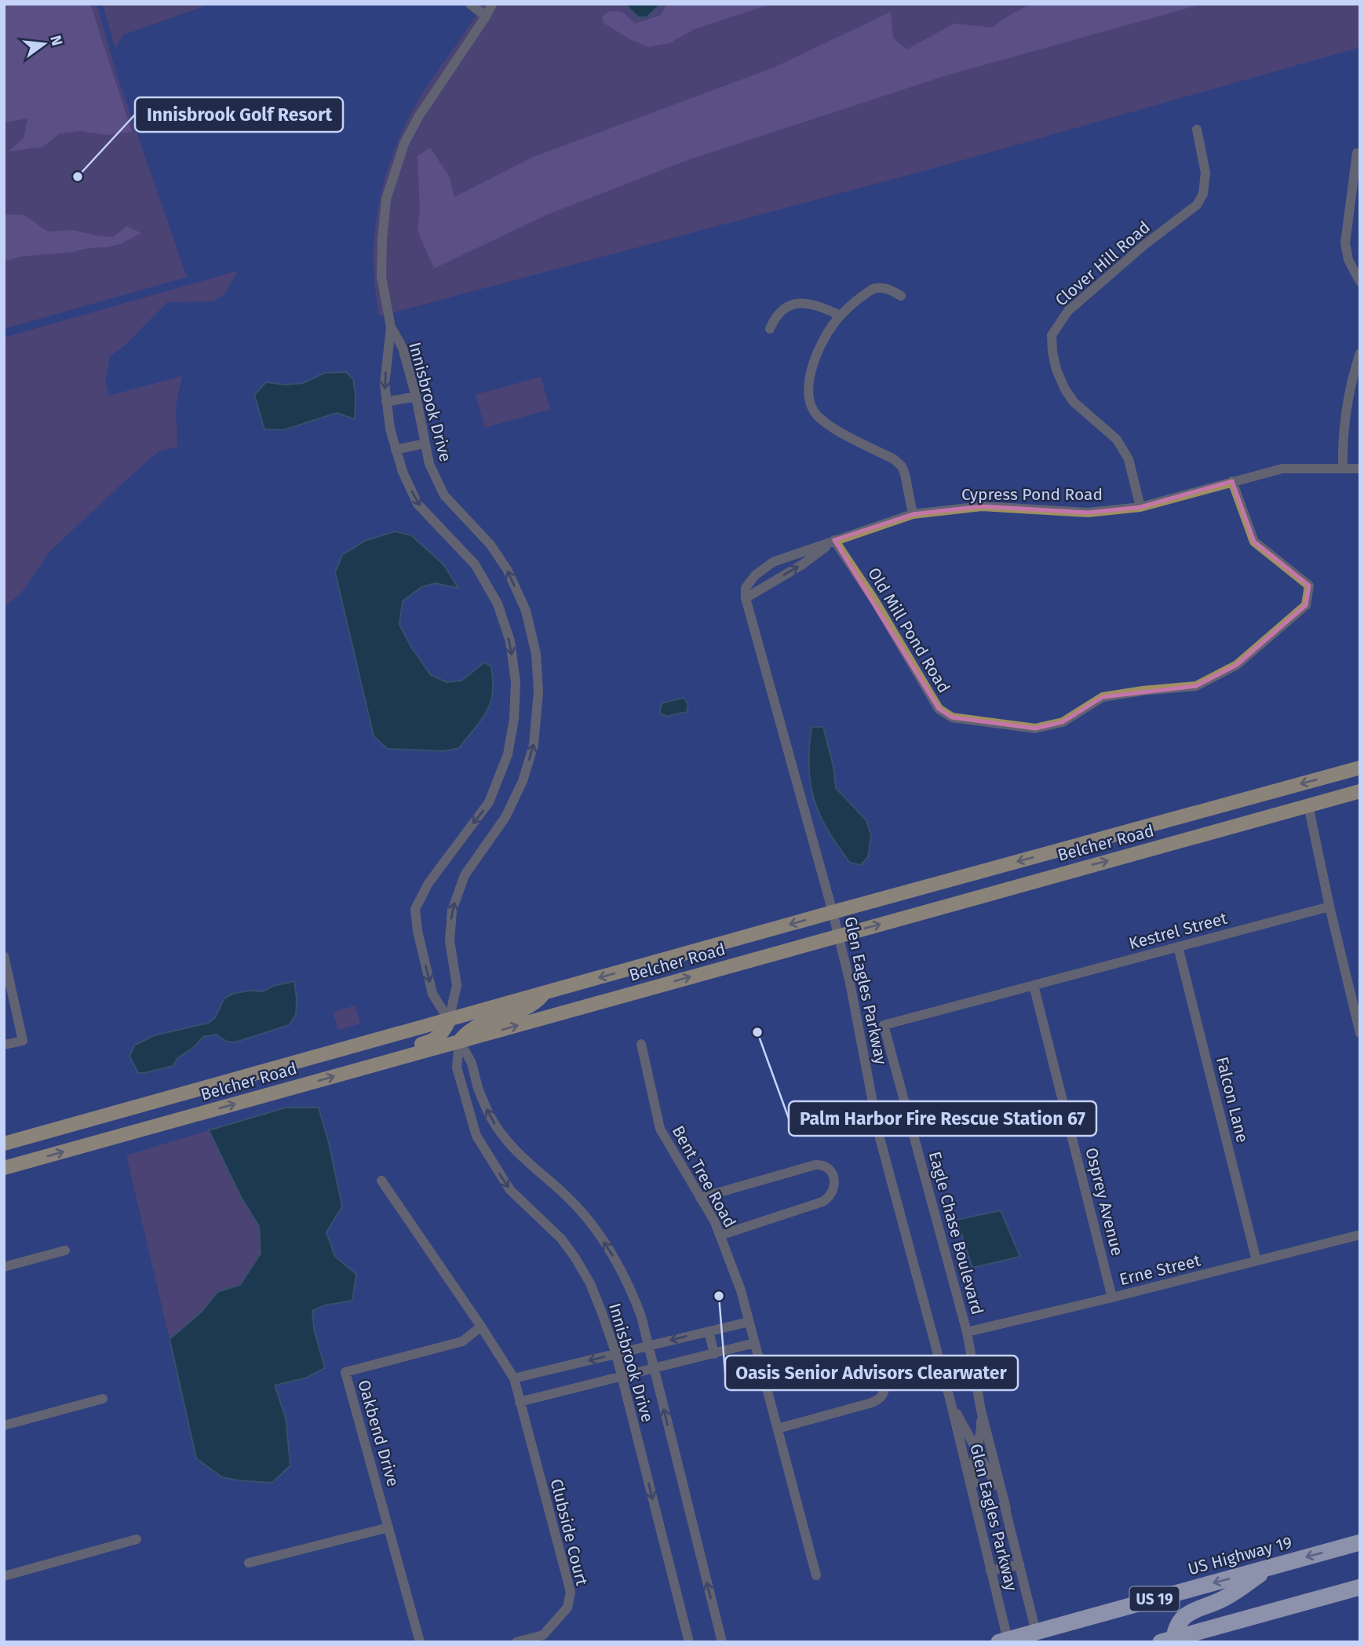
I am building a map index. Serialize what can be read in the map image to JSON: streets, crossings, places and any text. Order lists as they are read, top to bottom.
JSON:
{
  "streets": {
    "highway": ["US Highway 19", "US 19"],
    "main road": ["Belcher Road"],
    "street": [
      "Clover Hill Road",
      "Innisbrook Drive",
      "Cypress Pond Road",
      "Old Mill Pond Road",
      "Kestrel Street",
      "Glen Eagles Parkway",
      "Falcon Lane",
      "Bent Tree Road",
      "Osprey Avenue",
      "Eagle Chase Boulevard",
      "Erne Street",
      "Oakbend Drive",
      "Clubside Court"
    ]
  },
  "crossings": [
    ["Clover Hill Road", "Cypress Pond Road"],
    ["Innisbrook Drive", "Belcher Road"],
    ["Cypress Pond Road", "Old Mill Pond Road"],
    ["Cypress Pond Road", "Glen Eagles Parkway"],
    ["Belcher Road", "Glen Eagles Parkway"],
    ["Kestrel Street", "Falcon Lane"],
    ["Kestrel Street", "Osprey Avenue"],
    ["Kestrel Street", "Eagle Chase Boulevard"],
    ["Glen Eagles Parkway", "Eagle Chase Boulevard"],
    ["Glen Eagles Parkway", "US Highway 19"],
    ["Glen Eagles Parkway", "US 19"],
    ["Falcon Lane", "Erne Street"],
    ["Osprey Avenue", "Eagle Chase Boulevard"],
    ["Osprey Avenue", "Erne Street"],
    ["Eagle Chase Boulevard", "Erne Street"],
    ["Oakbend Drive", "Clubside Court"],
    ["US Highway 19", "US 19"]
  ],
  "places": ["Innisbrook Golf Resort", "Palm Harbor Fire Rescue Station 67", "Oasis Senior Advisors Clearwater"],
  "north": "right"
}
